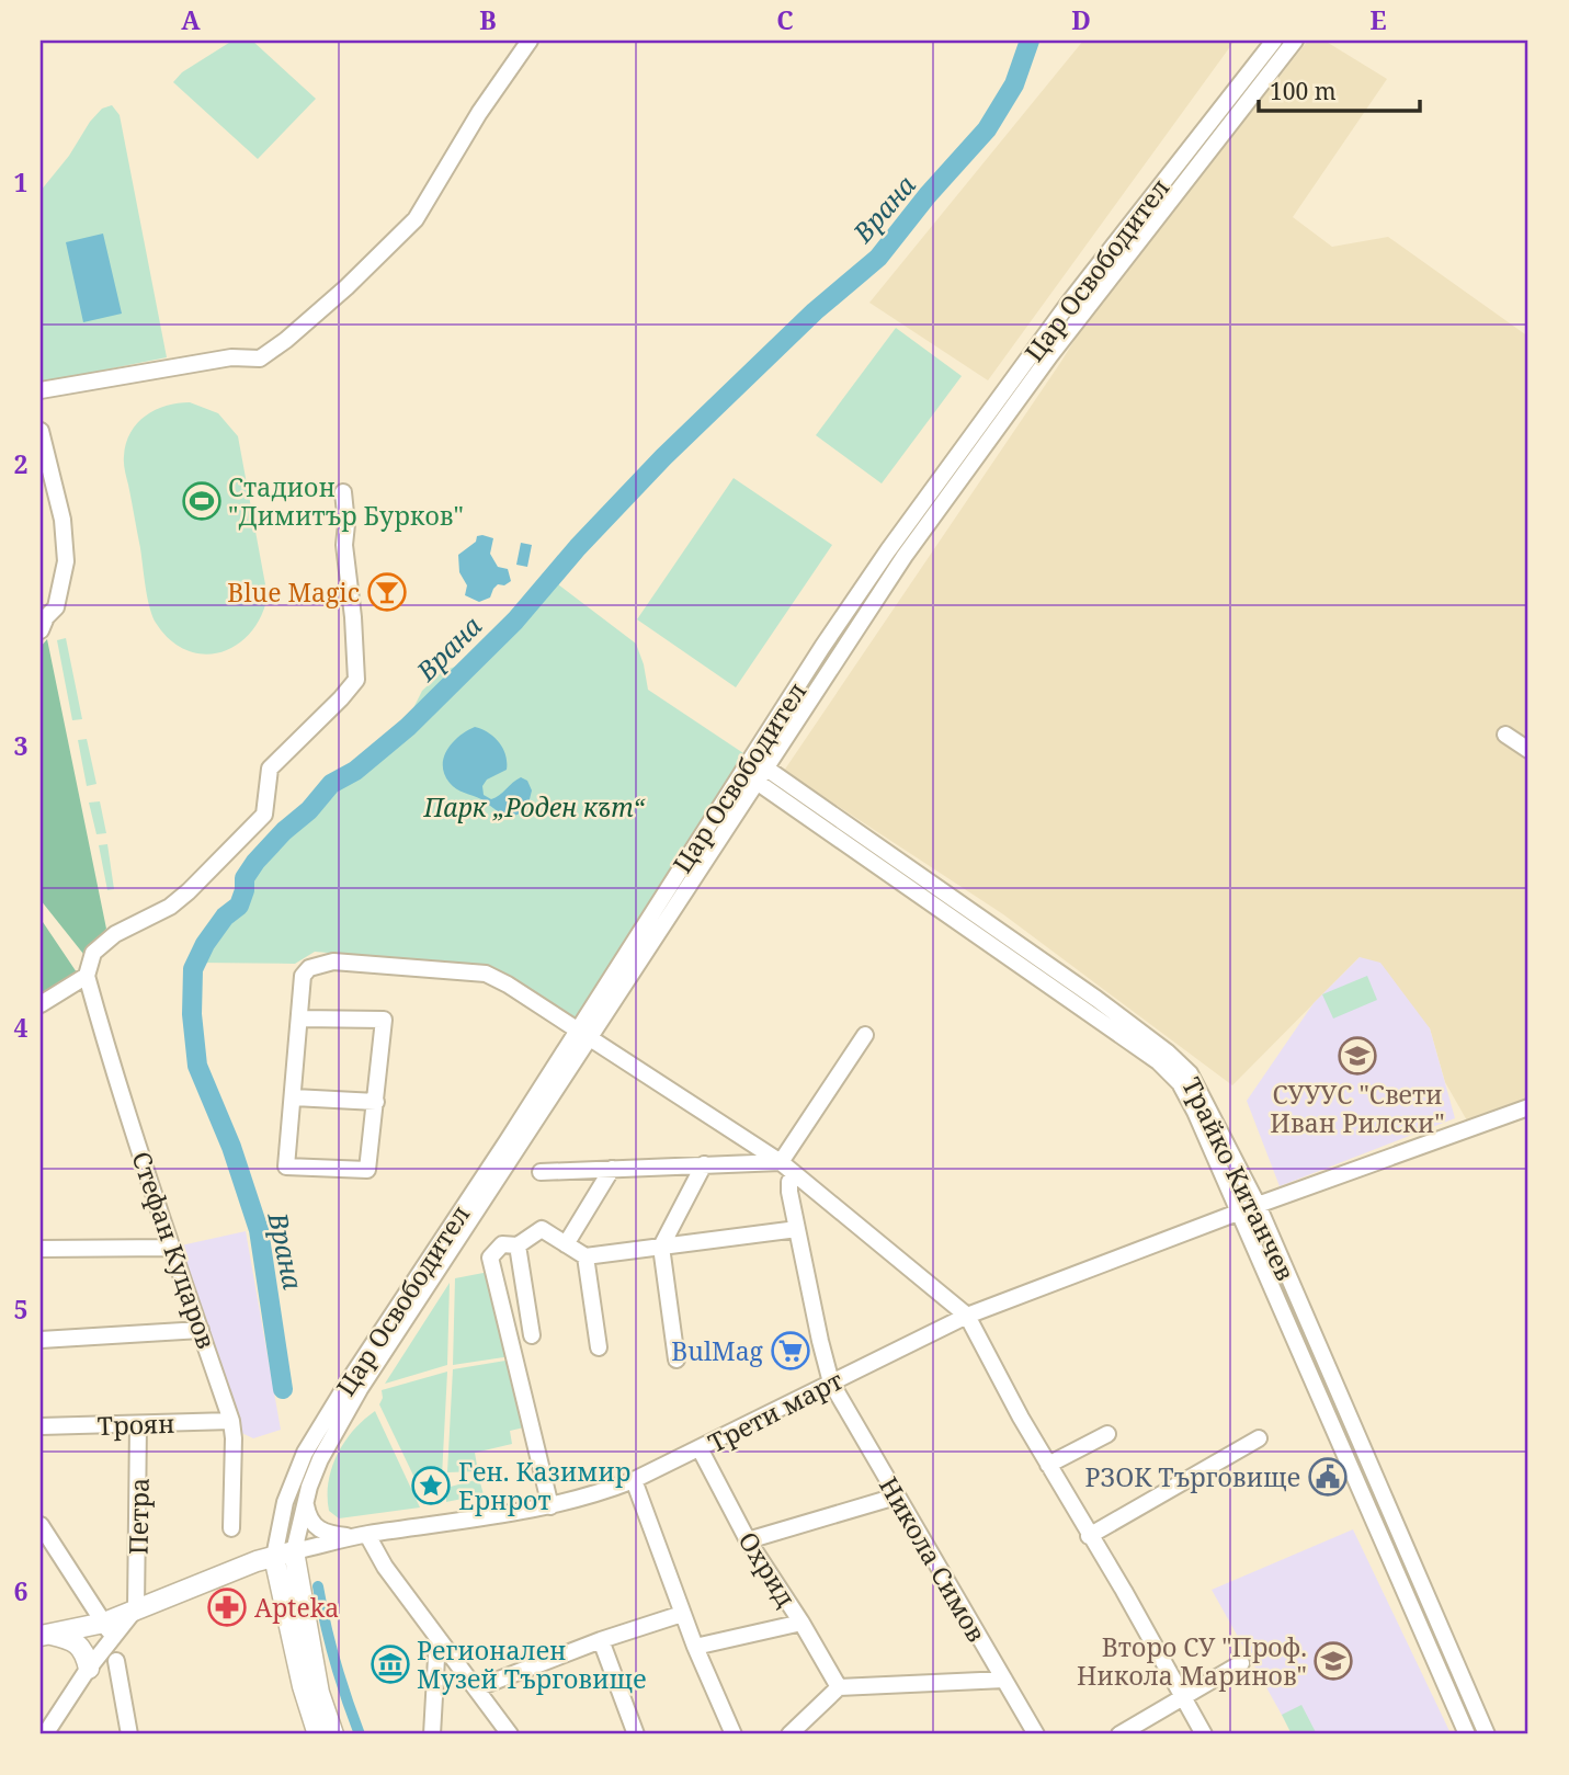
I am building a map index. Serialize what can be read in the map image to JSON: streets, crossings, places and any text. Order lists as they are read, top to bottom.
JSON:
{
  "streets": {
    "street": [
      "Цар Освободител",
      "Трайко Китанчев",
      "Стефан Куцаров",
      "Трети март",
      "Троян",
      "Петра",
      "Никола Симов",
      "Охрид"
    ]
  },
  "crossings": [
    ["Цар Освободител", "Трайко Китанчев"],
    ["Цар Освободител", "Трети март"],
    ["Трайко Китанчев", "Трети март"],
    ["Стефан Куцаров", "Троян"],
    ["Трети март", "Никола Симов"],
    ["Трети март", "Охрид"],
    ["Троян", "Петра"]
  ],
  "water": ["Врана"],
  "parks": ["Парк „Роден кът“"],
  "places": {
    "sports": ["Стадион \"Димитър Бурков\""],
    "bar": ["Blue Magic"],
    "school or university": ["СУУУС \"Свети Иван Рилски\"", "Второ СУ \"Проф. Никола Маринов\""],
    "supermarket": ["BulMag"],
    "public building": ["РЗОК Търговище"],
    "place": ["Ген. Казимир Ернрот"],
    "pharmacy": ["Apteka"],
    "museum": ["Регионален Музей Търговище"]
  },
  "scale_bar": "100 m",
  "grid": {
    "columns": [
      "A",
      "B",
      "C",
      "D",
      "E"
    ],
    "rows": [
      "1",
      "2",
      "3",
      "4",
      "5",
      "6"
    ]
  }
}
